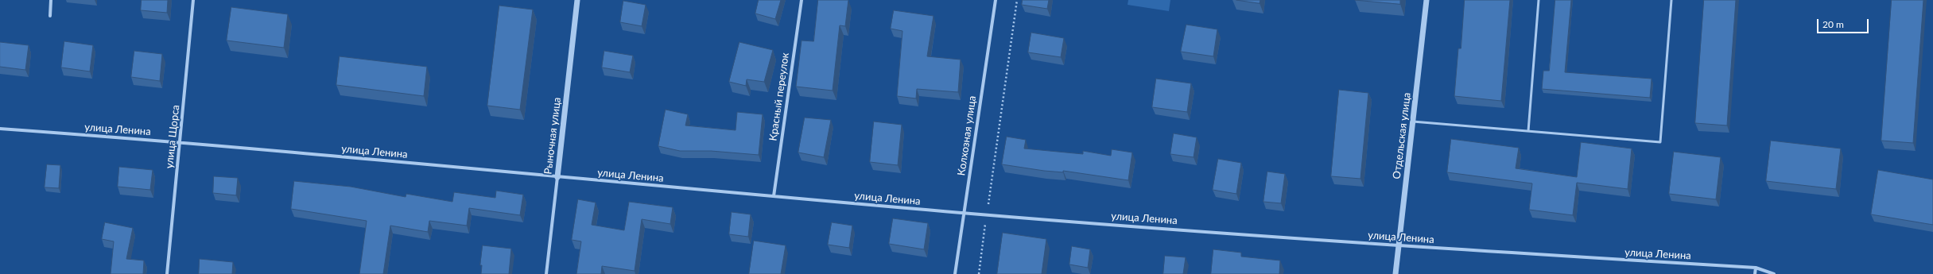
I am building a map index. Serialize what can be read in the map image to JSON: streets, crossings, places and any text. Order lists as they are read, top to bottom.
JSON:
{
  "streets": {
    "street": [
      "Красный переулок",
      "улица Ленина",
      "Рыночная улица",
      "Колхозная улица",
      "Отдельская улица",
      "улица Щорса"
    ]
  },
  "crossings": [
    ["Красный переулок", "улица Ленина"],
    ["улица Ленина", "Рыночная улица"],
    ["улица Ленина", "Колхозная улица"],
    ["улица Ленина", "Отдельская улица"],
    ["улица Ленина", "улица Щорса"]
  ],
  "scale_bar": "20 m"
}
